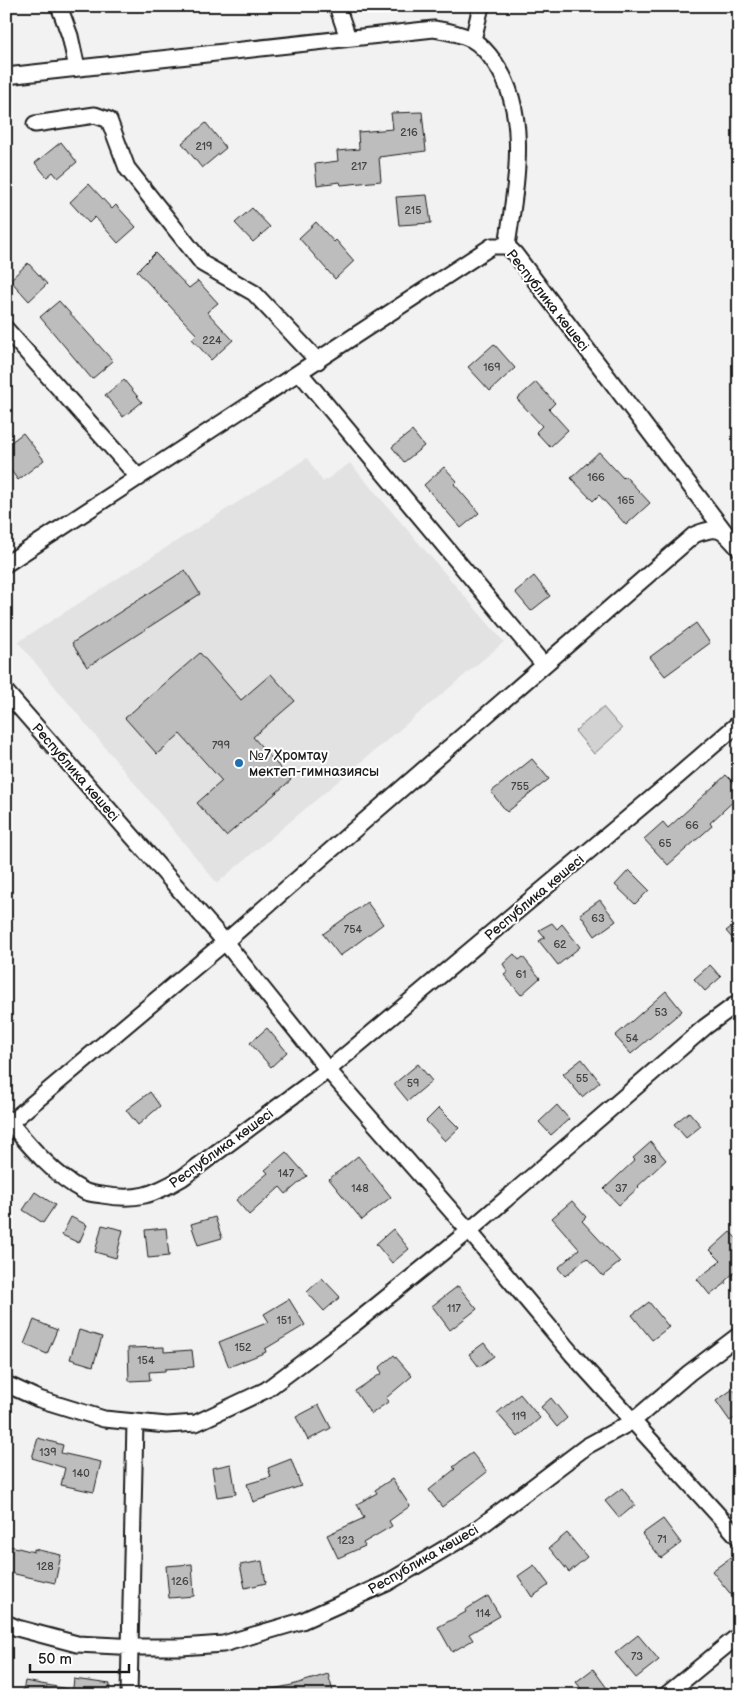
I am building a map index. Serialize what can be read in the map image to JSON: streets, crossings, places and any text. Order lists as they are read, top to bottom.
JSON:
{
  "streets": {
    "street": ["Республика көшесі"]
  },
  "places": ["№7 Хромтау мектеп-гимназиясы"],
  "house_numbers": [
    "216",
    "219",
    "217",
    "215",
    "224",
    "169",
    "166",
    "165",
    "799",
    "755",
    "66",
    "65",
    "63",
    "754",
    "62",
    "61",
    "53",
    "54",
    "55",
    "59",
    "38",
    "147",
    "148",
    "37",
    "117",
    "151",
    "152",
    "154",
    "119",
    "139",
    "140",
    "71",
    "123",
    "128",
    "126",
    "114",
    "73"
  ],
  "scale_bar": "50 m"
}
